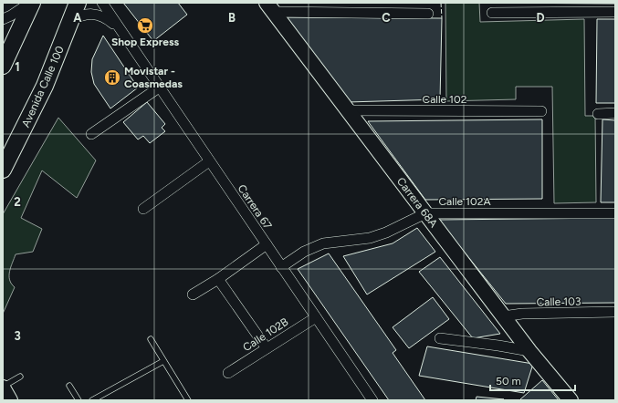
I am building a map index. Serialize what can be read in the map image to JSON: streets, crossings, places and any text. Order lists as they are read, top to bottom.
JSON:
{
  "streets": {
    "main road": ["Avenida Calle 100"],
    "street": [
      "Calle 102",
      "Calle 102A",
      "Carrera 68A",
      "Carrera 67",
      "Calle 103",
      "Calle 102B"
    ]
  },
  "crossings": [
    ["Avenida Calle 100", "Carrera 67"],
    ["Calle 102", "Carrera 68A"],
    ["Calle 102A", "Carrera 68A"],
    ["Calle 102A", "Carrera 67"],
    ["Carrera 68A", "Calle 103"],
    ["Carrera 67", "Calle 102B"]
  ],
  "places": {
    "supermarket": ["Shop Express"],
    "building": ["Movistar - Coasmedas"]
  },
  "scale_bar": "50 m",
  "grid": {
    "columns": [
      "A",
      "B",
      "C",
      "D"
    ],
    "rows": ["1", "2", "3"]
  }
}
